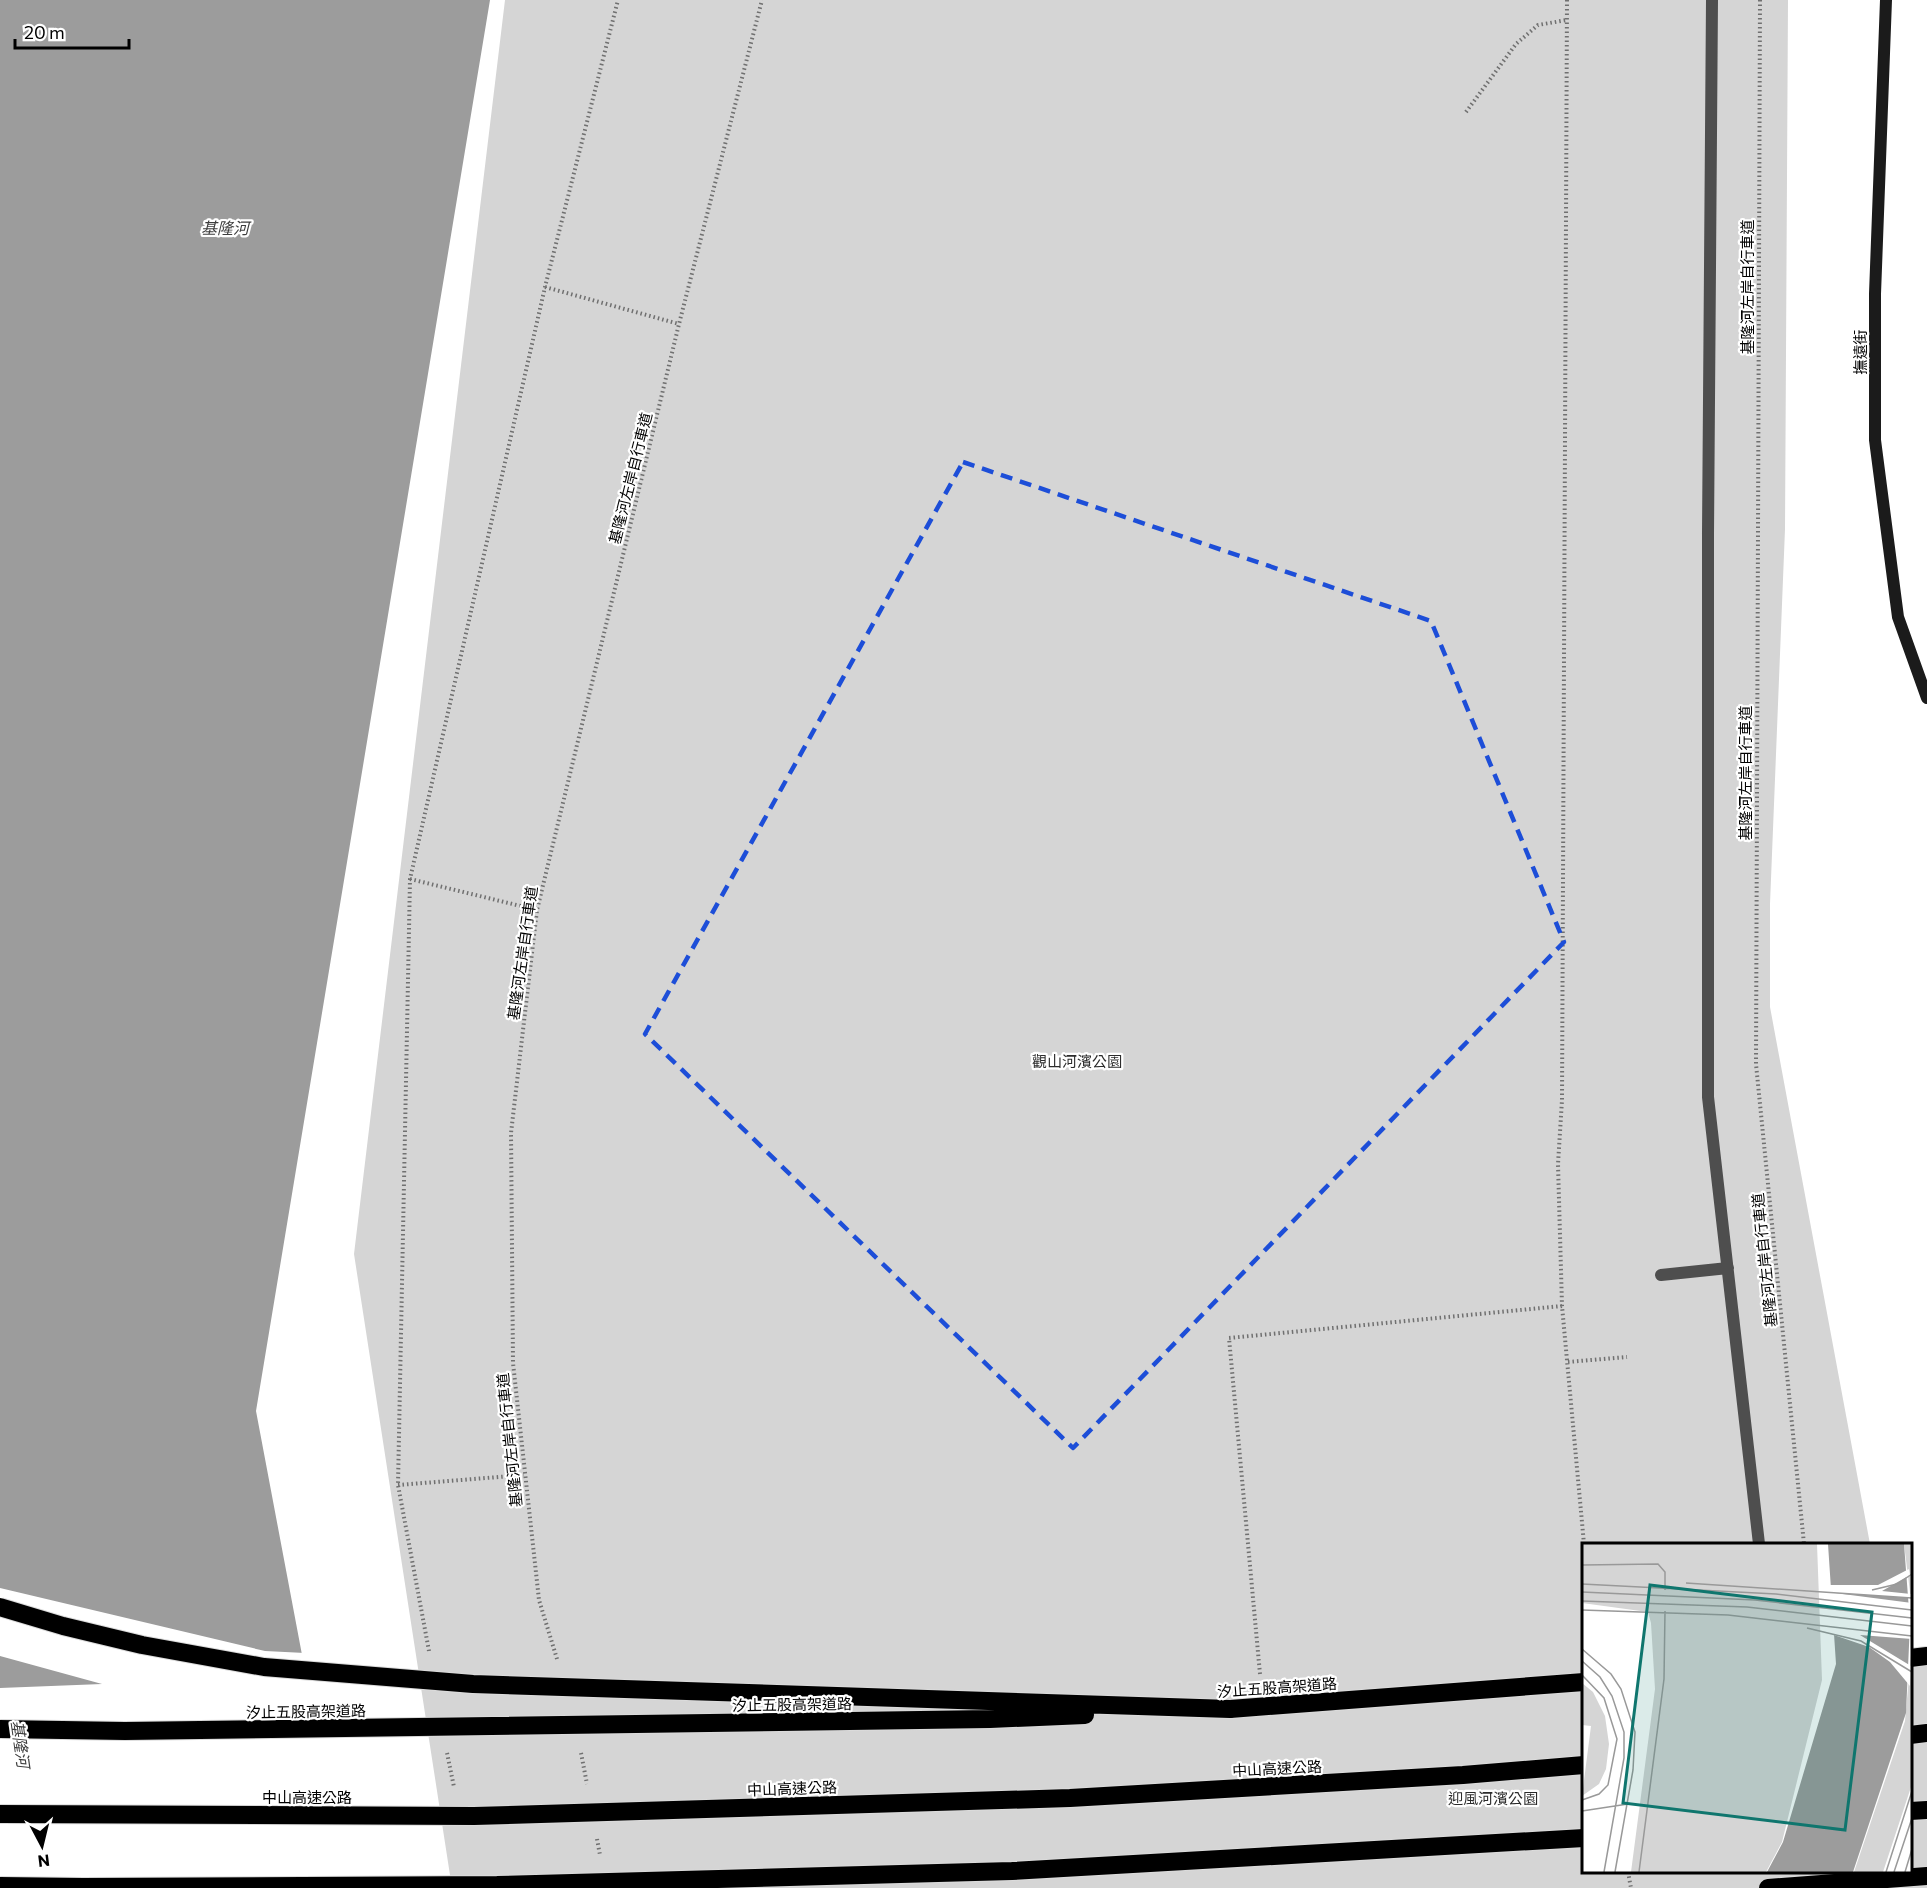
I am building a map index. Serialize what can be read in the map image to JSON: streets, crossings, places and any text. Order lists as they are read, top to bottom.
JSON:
{
  "streets": {
    "highway": ["汐止五股高架道路", "中山高速公路"],
    "main road": ["撫遠街"],
    "path": ["基隆河左岸自行車道"]
  },
  "water": ["基隆河"],
  "parks": ["觀山河濱公園", "迎風河濱公園"],
  "scale_bar": "20 m",
  "north": "bottom"
}
